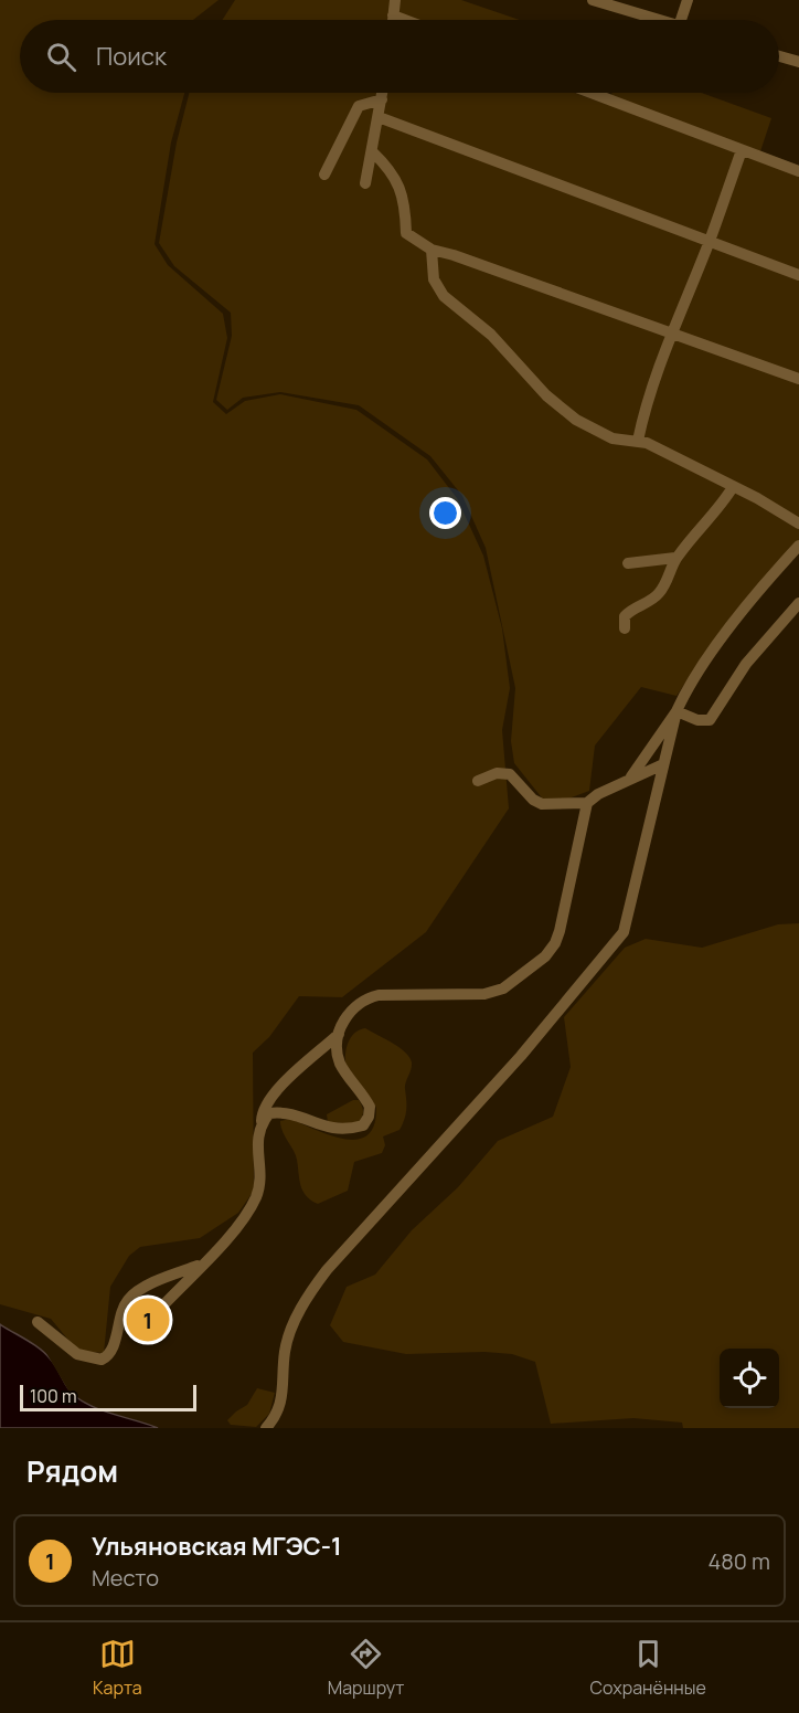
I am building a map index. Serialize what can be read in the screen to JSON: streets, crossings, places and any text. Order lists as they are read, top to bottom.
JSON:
{
  "scale_bar": "100 m",
  "page": {
    "search": "Поиск",
    "pins": "1",
    "scale": "100 m",
    "heading": "Рядом",
    "list": [
      {
        "mark": "1",
        "name": "Ульяновская МГЭС-1",
        "note": "Место",
        "value": "480 m"
      }
    ],
    "nav": ["Карта", "Маршрут", "Сохранённые"]
  }
}
